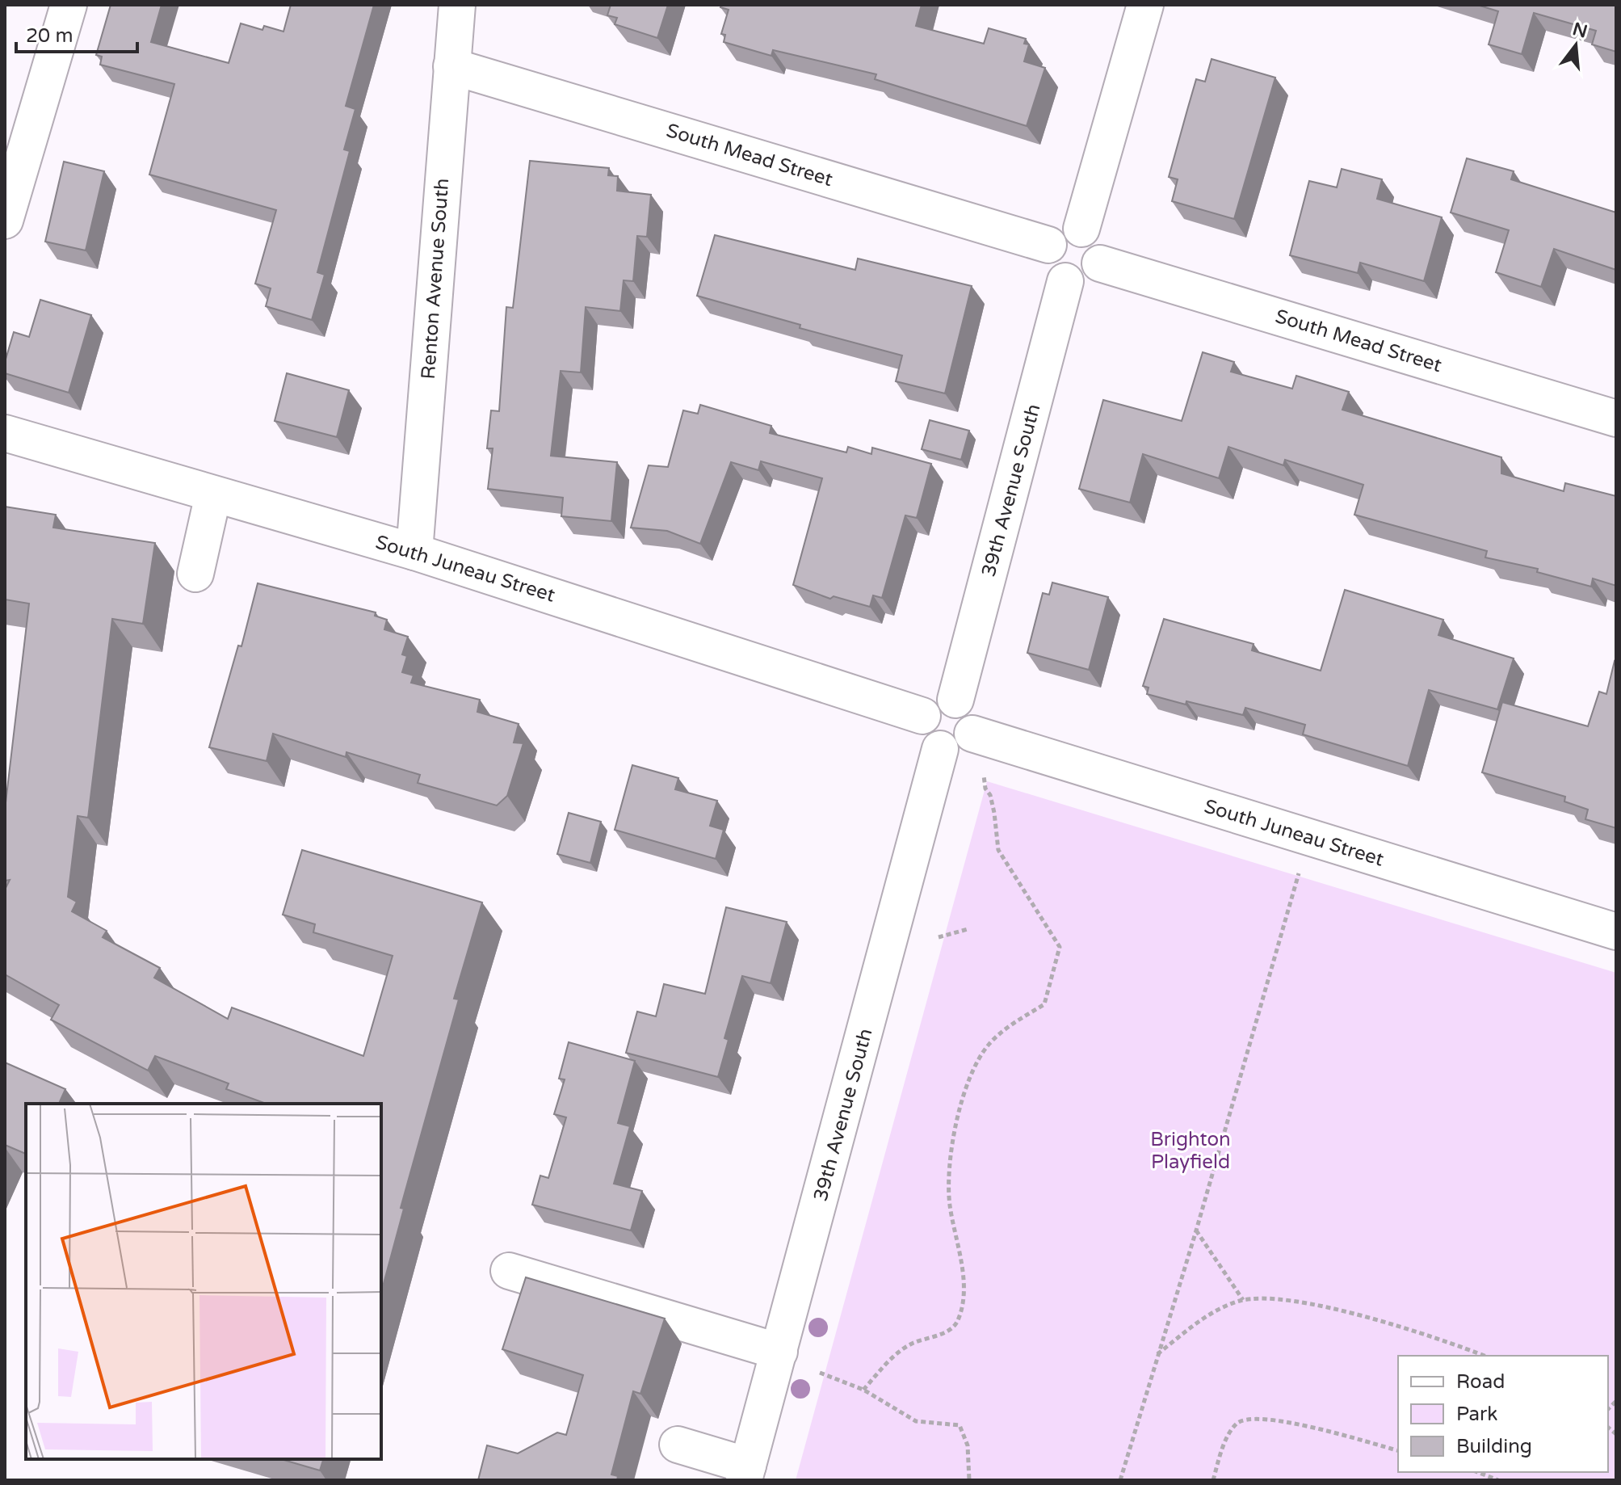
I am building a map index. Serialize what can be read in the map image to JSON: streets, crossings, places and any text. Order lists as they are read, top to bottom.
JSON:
{
  "streets": {
    "street": [
      "South Mead Street",
      "Renton Avenue South",
      "39th Avenue South",
      "South Juneau Street"
    ]
  },
  "crossings": [
    ["South Mead Street", "Renton Avenue South"],
    ["South Mead Street", "39th Avenue South"],
    ["Renton Avenue South", "South Juneau Street"],
    ["39th Avenue South", "South Juneau Street"]
  ],
  "parks": ["Brighton Playfield"],
  "legend": ["Road", "Park", "Building"],
  "scale_bar": "20 m",
  "north": "top"
}
